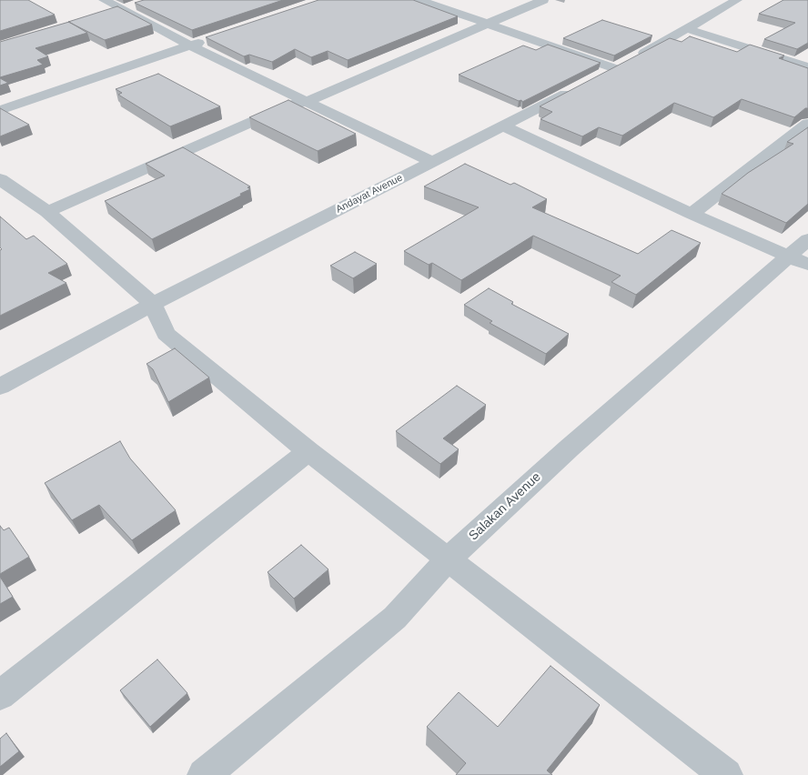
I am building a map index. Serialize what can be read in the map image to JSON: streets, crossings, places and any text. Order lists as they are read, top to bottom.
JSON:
{
  "streets": {
    "street": ["Andayat Avenue", "Salakan Avenue"]
  }
}
